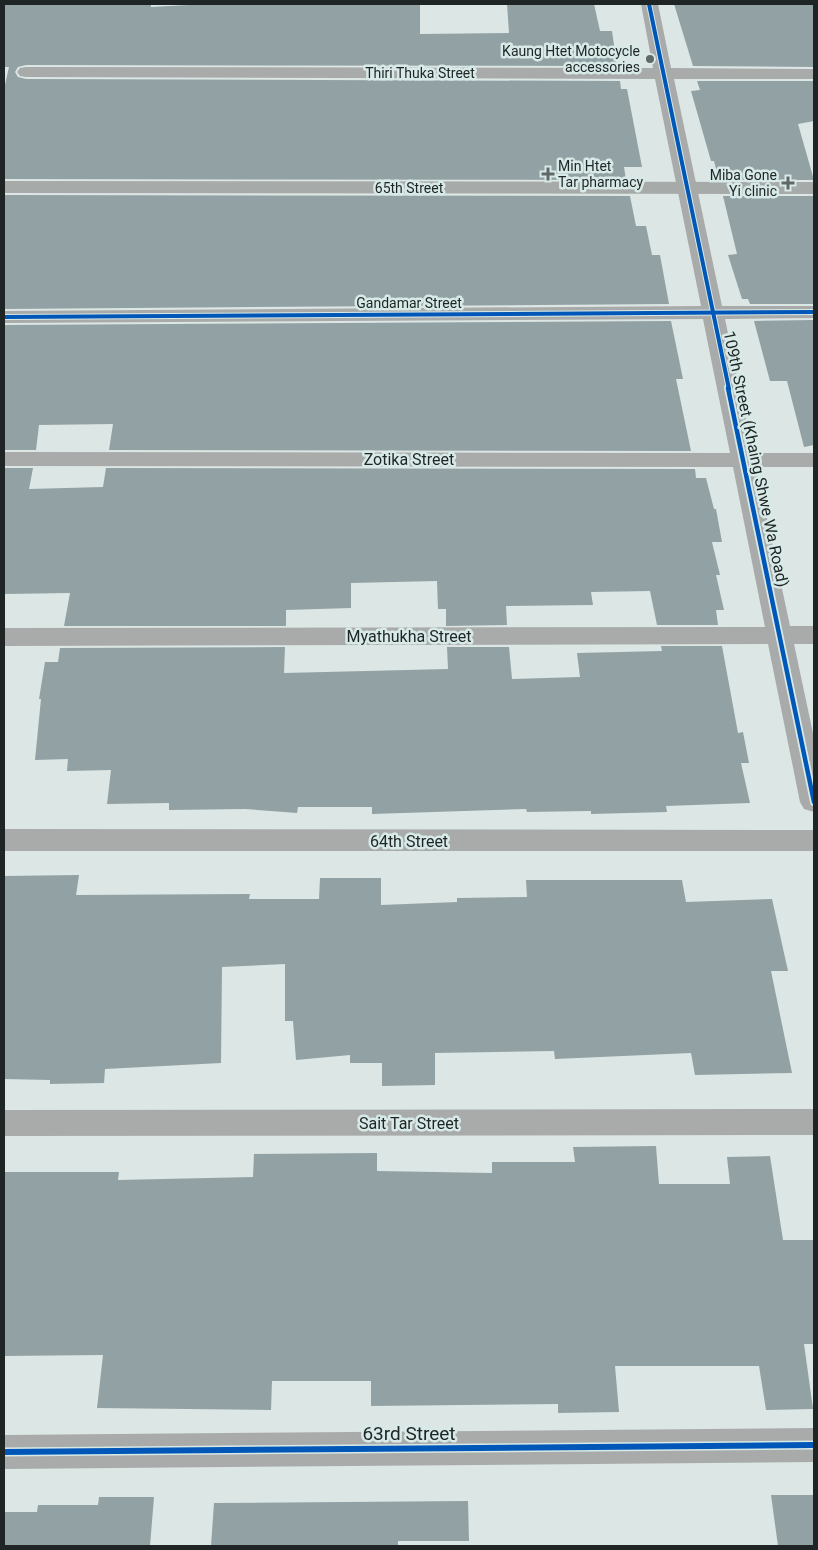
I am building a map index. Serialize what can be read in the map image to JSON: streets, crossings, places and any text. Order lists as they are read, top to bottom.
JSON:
{
  "streets": {
    "street": [
      "Thiri Thuka Street",
      "65th Street",
      "Gandamar Street",
      "Zotika Street",
      "109th Street (Khaing Shwe Wa Road)",
      "Myathukha Street",
      "64th Street",
      "Sait Tar Street",
      "63rd Street"
    ]
  },
  "crossings": [
    ["Thiri Thuka Street", "109th Street (Khaing Shwe Wa Road)"],
    ["65th Street", "109th Street (Khaing Shwe Wa Road)"],
    ["Gandamar Street", "109th Street (Khaing Shwe Wa Road)"],
    ["Zotika Street", "109th Street (Khaing Shwe Wa Road)"],
    ["109th Street (Khaing Shwe Wa Road)", "Myathukha Street"]
  ],
  "places": {
    "other": ["Kaung Htet Motocycle accessories"],
    "health": ["Min Htet Tar pharmacy", "Miba Gone Yi clinic"]
  }
}
